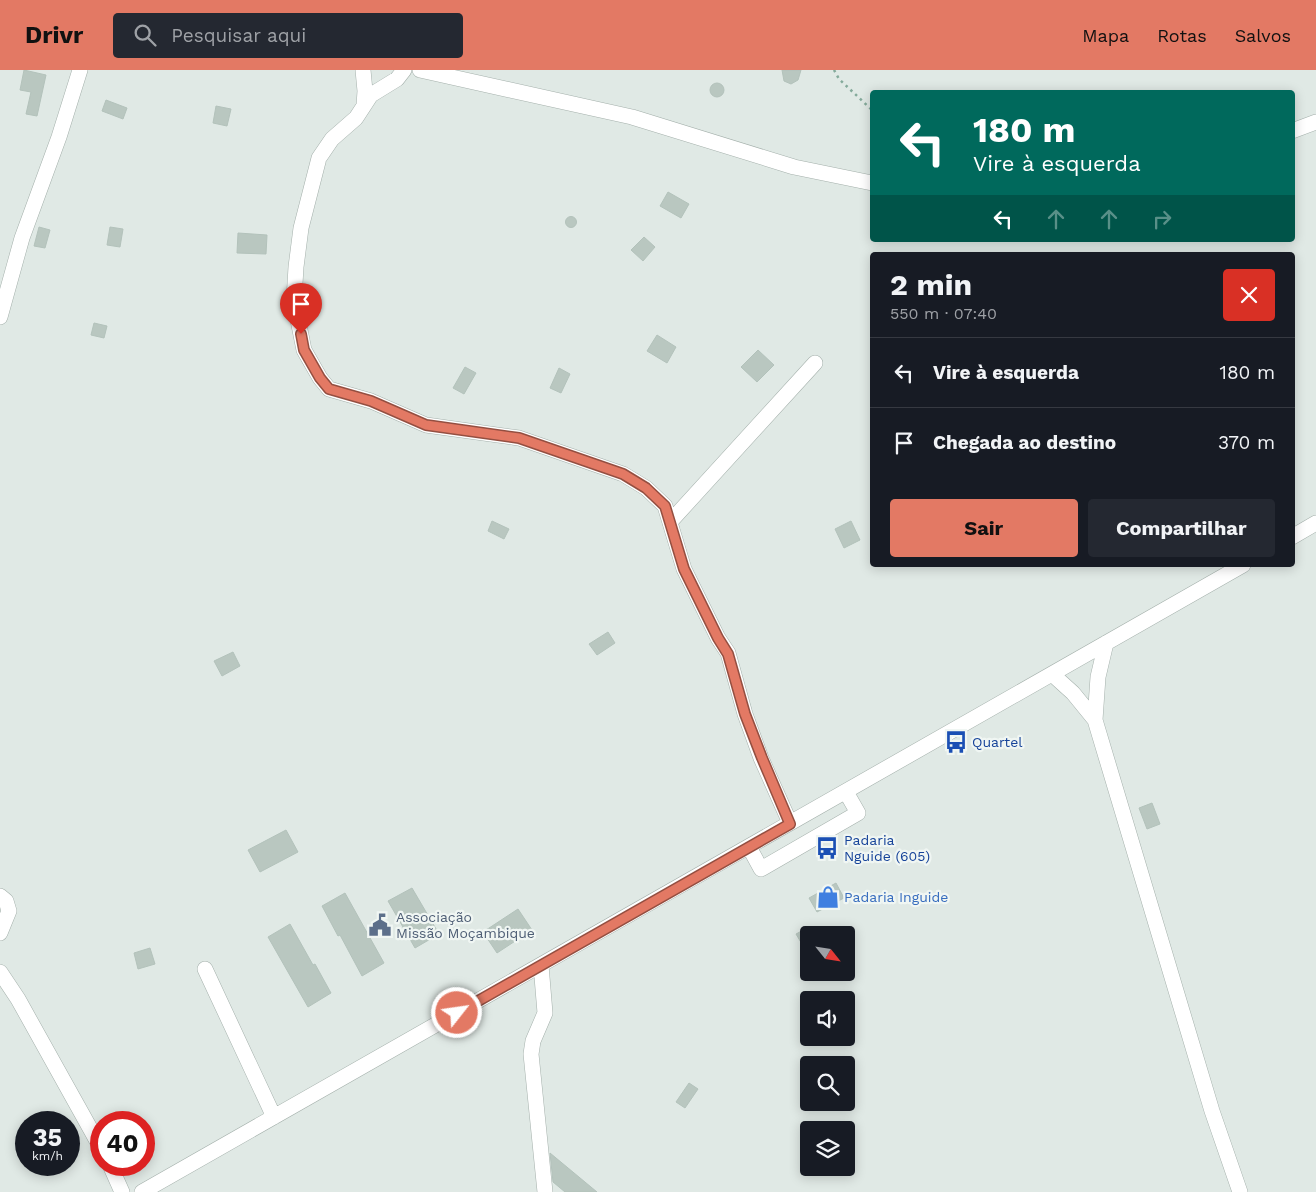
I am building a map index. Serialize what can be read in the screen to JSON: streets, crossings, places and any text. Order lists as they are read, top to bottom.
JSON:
{
  "places": {
    "bus stop": ["Quartel", "Padaria Nguide (605)"],
    "shop": ["Padaria Inguide"],
    "public building": ["Associação Missão Moçambique"]
  },
  "north": "bottom right",
  "page": {
    "header": "Drivr",
    "search": "Pesquisar aqui",
    "nav": ["Mapa", "Rotas", "Salvos"],
    "turn": ["180 m", "Vire à esquerda"],
    "heading": ["2 min", "550 m · 07:40"],
    "list": [
      {
        "name": "Vire à esquerda",
        "value": "180 m"
      },
      {
        "name": "Chegada ao destino",
        "value": "370 m"
      }
    ],
    "buttons": ["Sair", "Compartilhar"],
    "speed": "35 km/h",
    "limit": "40"
  }
}
